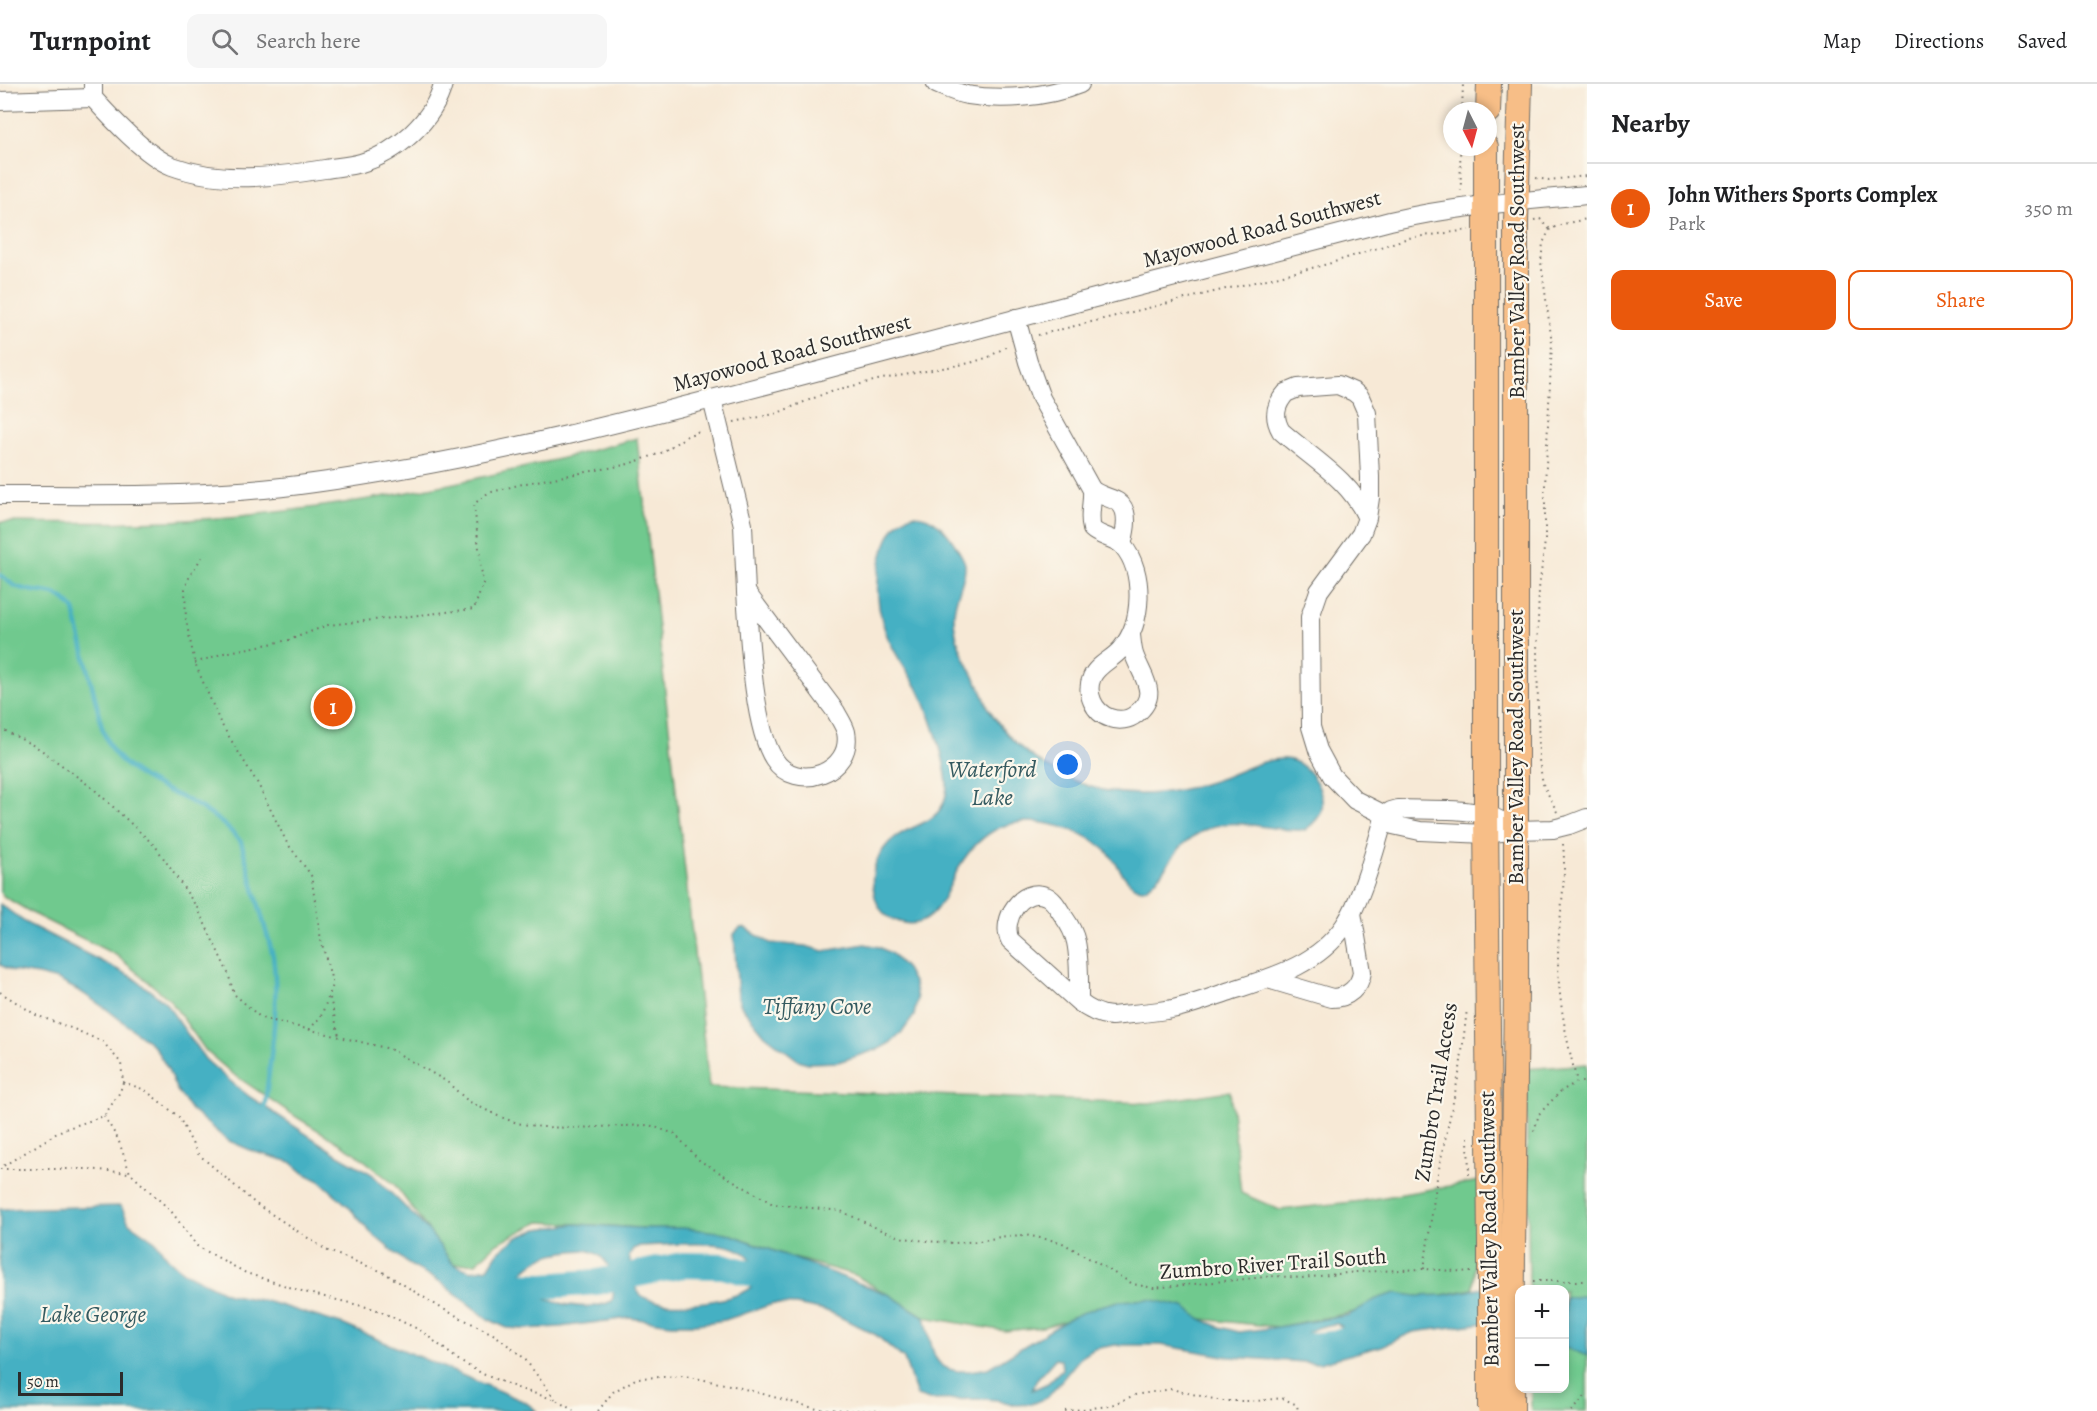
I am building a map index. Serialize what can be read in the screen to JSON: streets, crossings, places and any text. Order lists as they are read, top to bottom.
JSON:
{
  "streets": {
    "main road": ["Bamber Valley Road Southwest"],
    "street": ["Mayowood Road Southwest"],
    "path": ["Zumbro Trail Access", "Zumbro River Trail South"]
  },
  "crossings": [
    ["Mayowood Road Southwest", "Bamber Valley Road Southwest"],
    ["Zumbro Trail Access", "Zumbro River Trail South"]
  ],
  "water": ["Waterford Lake", "Tiffany Cove", "Lake George"],
  "scale_bar": "50 m",
  "north": "bottom",
  "page": {
    "header": "Turnpoint",
    "search": "Search here",
    "nav": ["Map", "Directions", "Saved"],
    "heading": "Nearby",
    "list": [
      {
        "mark": "1",
        "name": "John Withers Sports Complex",
        "note": "Park",
        "value": "350 m"
      }
    ],
    "buttons": ["Save", "Share"],
    "pins": "1",
    "map_buttons": ["+", "−"],
    "scale": "50 m"
  }
}
